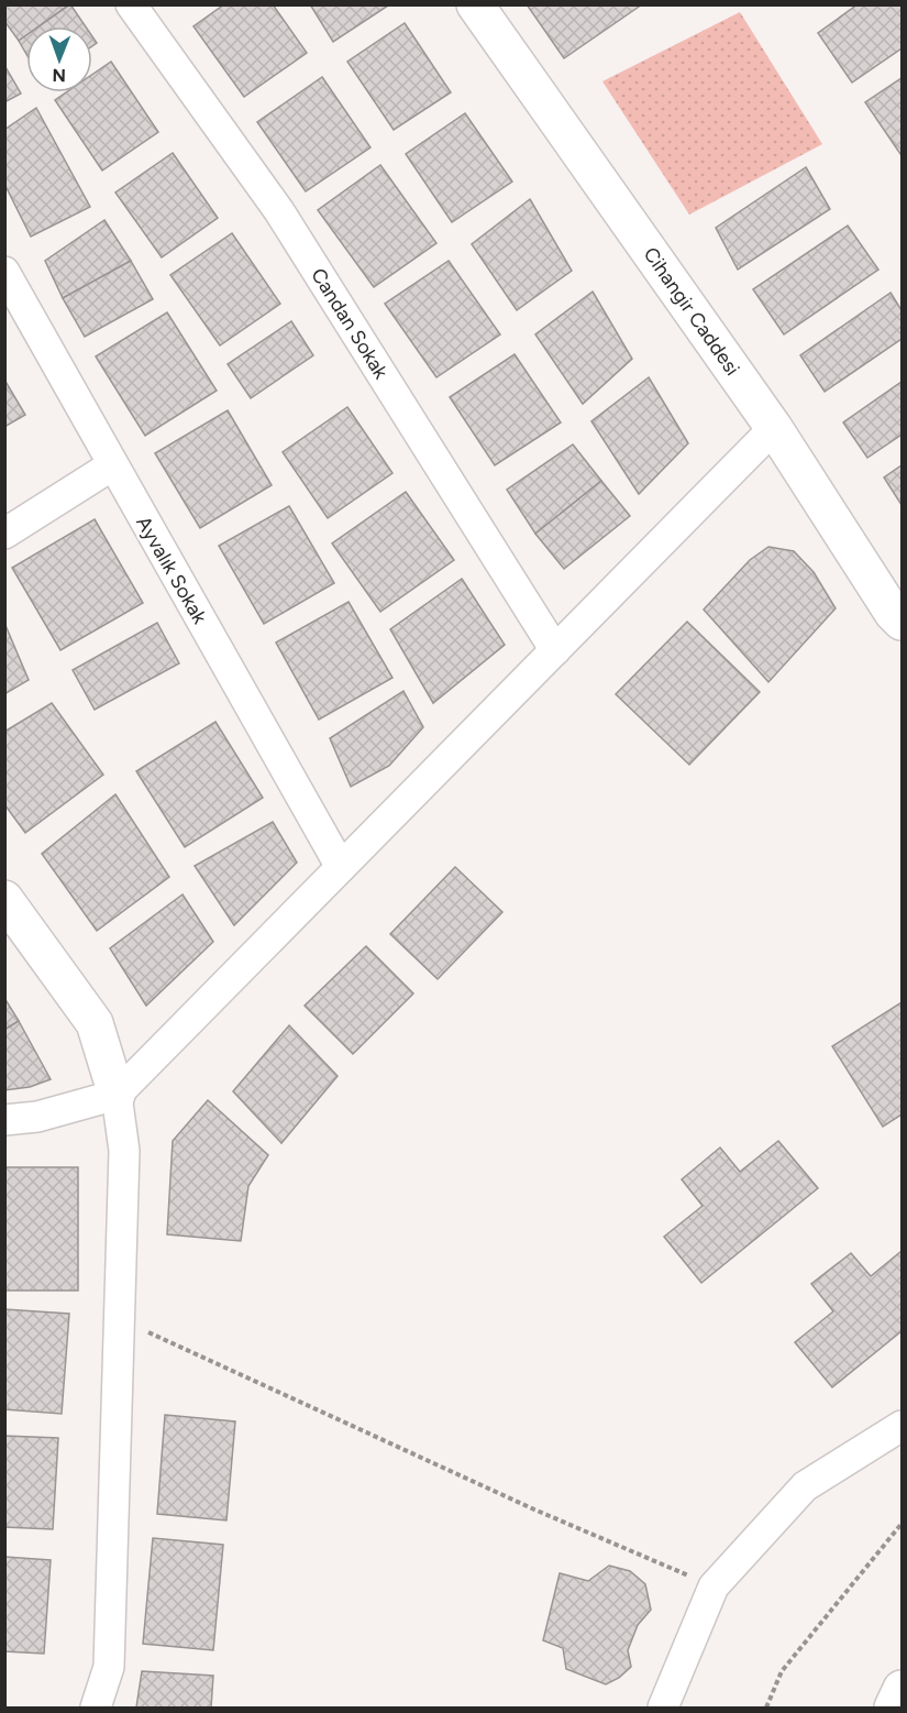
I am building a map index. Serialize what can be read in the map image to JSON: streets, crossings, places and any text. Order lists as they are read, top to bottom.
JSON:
{
  "streets": {
    "street": ["Cihangir Caddesi", "Candan Sokak", "Ayvalık Sokak"]
  },
  "north": "bottom"
}
